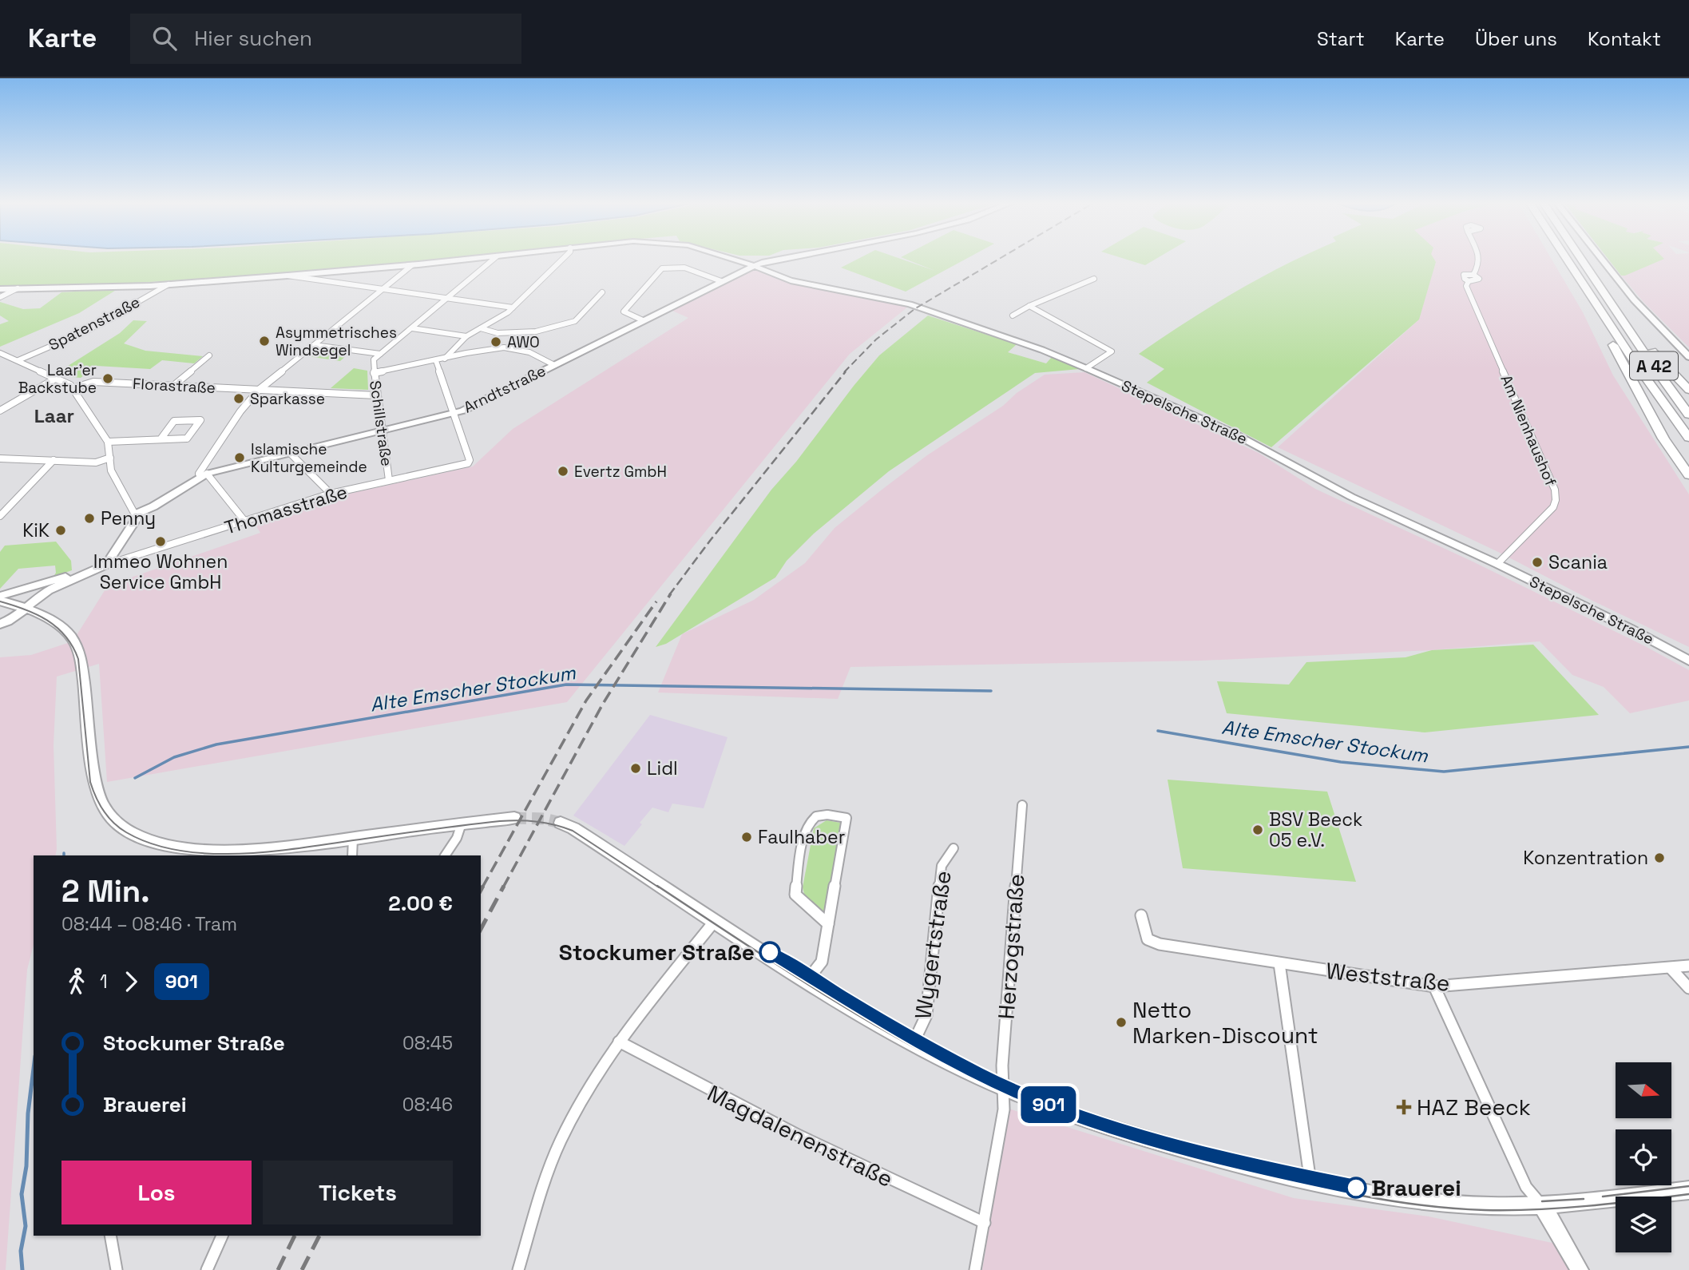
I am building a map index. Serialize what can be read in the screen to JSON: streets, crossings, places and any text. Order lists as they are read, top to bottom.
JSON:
{
  "streets": {
    "highway": ["A 42"],
    "street": [
      "Spatenstraße",
      "Florastraße",
      "Arndtstraße",
      "Stepelsche Straße",
      "Schillstraße",
      "Am Nienhaushof",
      "Thomasstraße",
      "Wygertstraße",
      "Herzogstraße",
      "Weststraße",
      "Magdalenenstraße"
    ]
  },
  "crossings": [
    ["Spatenstraße", "Stepelsche Straße"],
    ["Florastraße", "Schillstraße"],
    ["Arndtstraße", "Stepelsche Straße"],
    ["Arndtstraße", "Schillstraße"],
    ["Arndtstraße", "Thomasstraße"],
    ["Stepelsche Straße", "Am Nienhaushof"],
    ["Schillstraße", "Thomasstraße"],
    ["Herzogstraße", "Magdalenenstraße"]
  ],
  "districts": ["Laar"],
  "water": ["Alte Emscher Stockum"],
  "places": {
    "other": [
      "Asymmetrisches Windsegel",
      "AWO",
      "Laar'er Backstube",
      "Sparkasse",
      "Islamische Kulturgemeinde",
      "Evertz GmbH",
      "Penny",
      "KiK",
      "Immeo Wohnen Service GmbH",
      "Scania",
      "Lidl",
      "BSV Beeck 05 e.V.",
      "Faulhaber",
      "Konzentration",
      "Stockumer Straße",
      "Netto Marken-Discount",
      "Brauerei"
    ],
    "health": ["HAZ Beeck"]
  },
  "lines": ["tram line 901"],
  "north": "right",
  "page": {
    "header": "Karte",
    "search": "Hier suchen",
    "nav": [
      "Start",
      "Karte",
      "Über uns",
      "Kontakt"
    ],
    "on_map": "901",
    "heading": ["2 Min.", "08:44 – 08:46 · Tram", "2.00 €"],
    "legs": ["1", "901"],
    "list": [
      {
        "name": "Stockumer Straße",
        "value": "08:45"
      },
      {
        "name": "Brauerei",
        "value": "08:46"
      }
    ],
    "buttons": ["Los", "Tickets"]
  }
}
